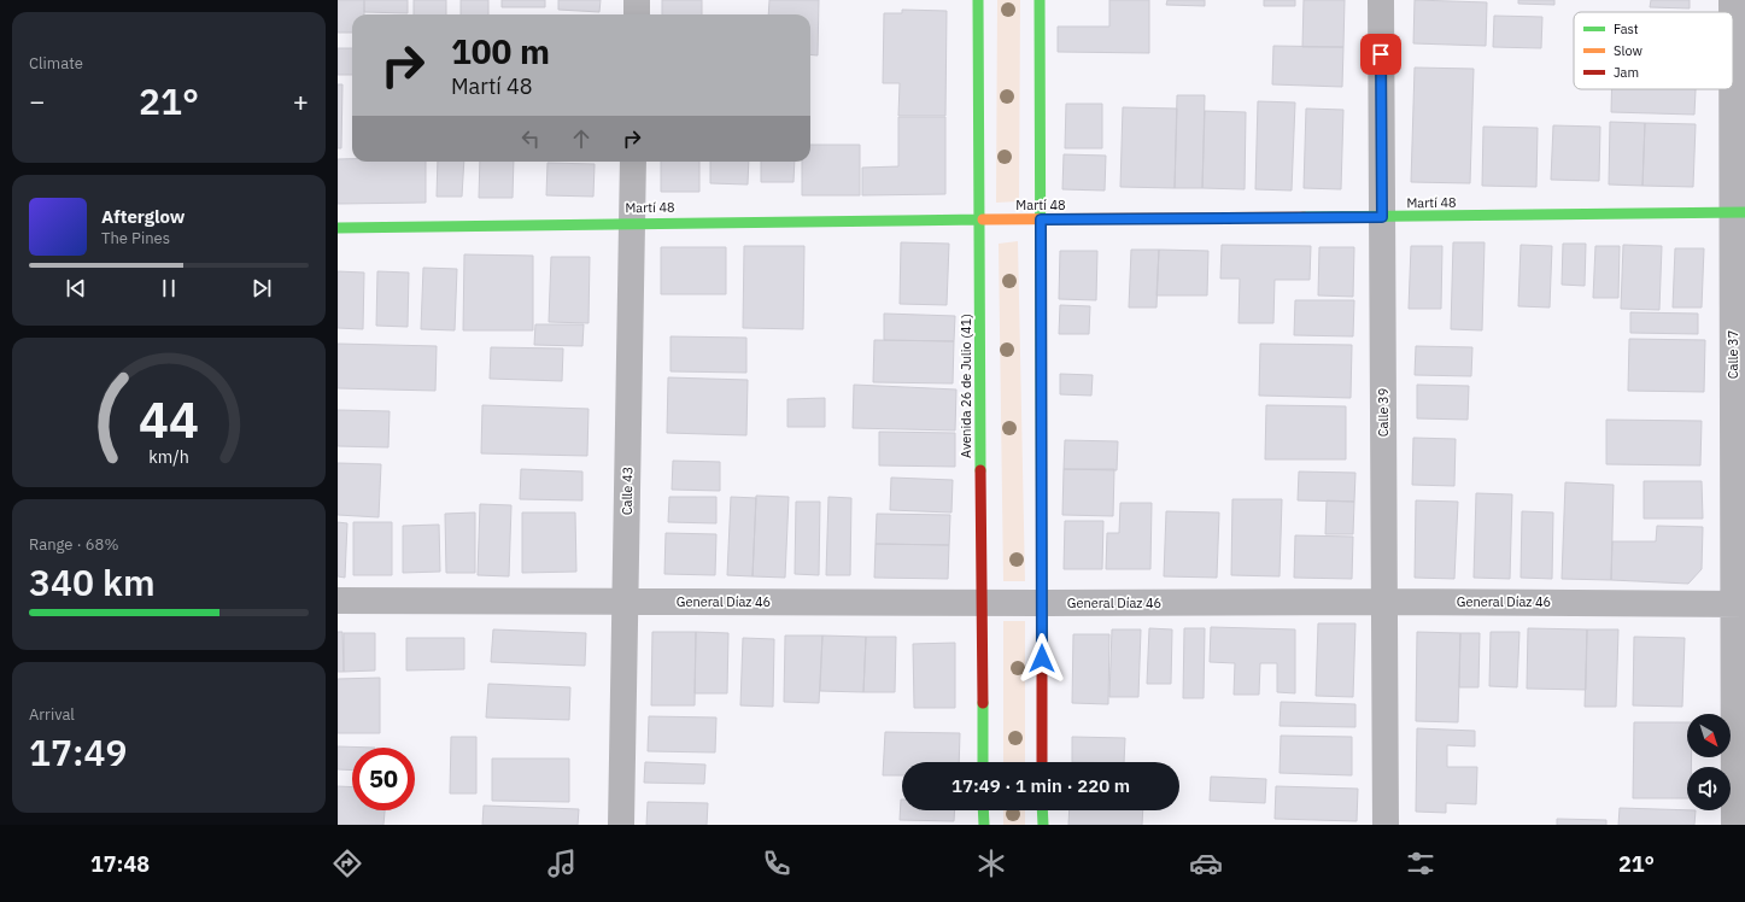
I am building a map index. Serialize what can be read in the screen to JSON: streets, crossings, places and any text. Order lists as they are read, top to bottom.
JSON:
{
  "streets": {
    "main road": ["Martí 48", "Avenida 26 de Julio (41)"],
    "street": [
      "Calle 37",
      "Calle 39",
      "Calle 43",
      "General Díaz 46"
    ]
  },
  "crossings": [
    ["Martí 48", "Calle 37"],
    ["Martí 48", "Avenida 26 de Julio (41)"],
    ["Martí 48", "Calle 39"],
    ["Martí 48", "Calle 43"],
    ["Calle 37", "General Díaz 46"],
    ["Avenida 26 de Julio (41)", "General Díaz 46"],
    ["Calle 39", "General Díaz 46"],
    ["Calle 43", "General Díaz 46"]
  ],
  "legend": ["Fast", "Slow", "Jam"],
  "north": "bottom right",
  "page": {
    "tile": [
      "Climate",
      ["Range · 68%", "340 km"],
      ["Arrival", "17:49"]
    ],
    "turn": ["100 m", "Martí 48"],
    "heat": ["−", "21°", "+"],
    "song": ["Afterglow", "The Pines"],
    "limit": "50",
    "trip": "17:49 · 1 min · 220 m",
    "tabs": ["17:48", "21°"],
    "gauge": ["44", "km/h"]
  }
}
